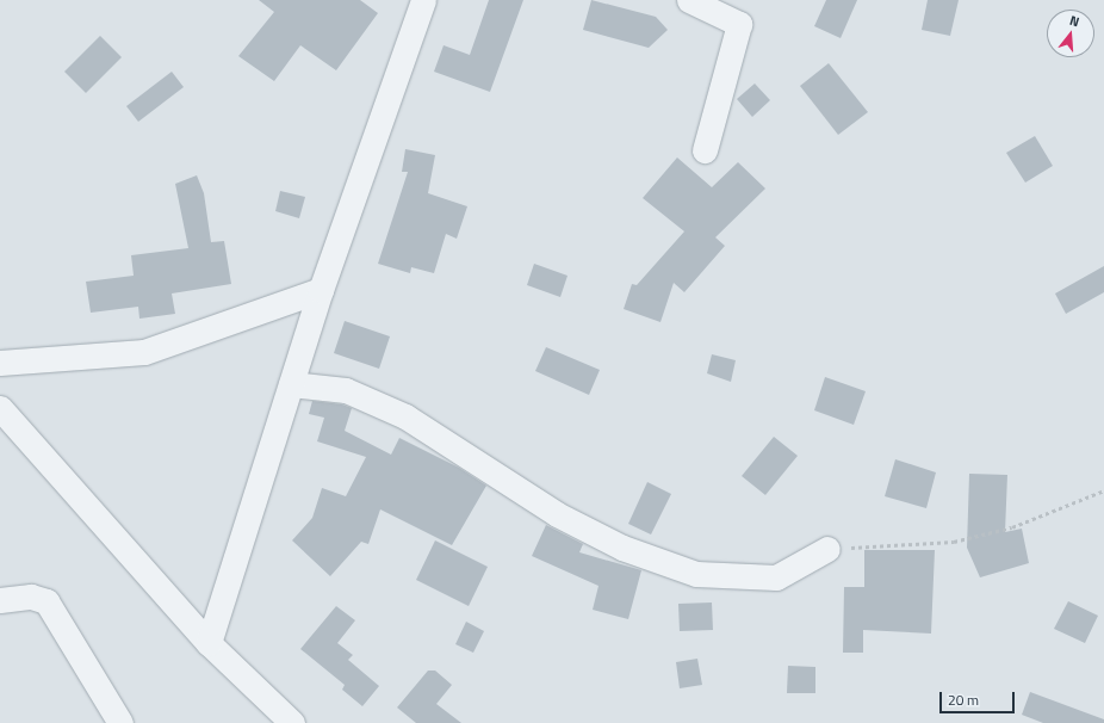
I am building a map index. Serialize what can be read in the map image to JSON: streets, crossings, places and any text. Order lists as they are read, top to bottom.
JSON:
{
  "scale_bar": "20 m",
  "north": "top"
}
